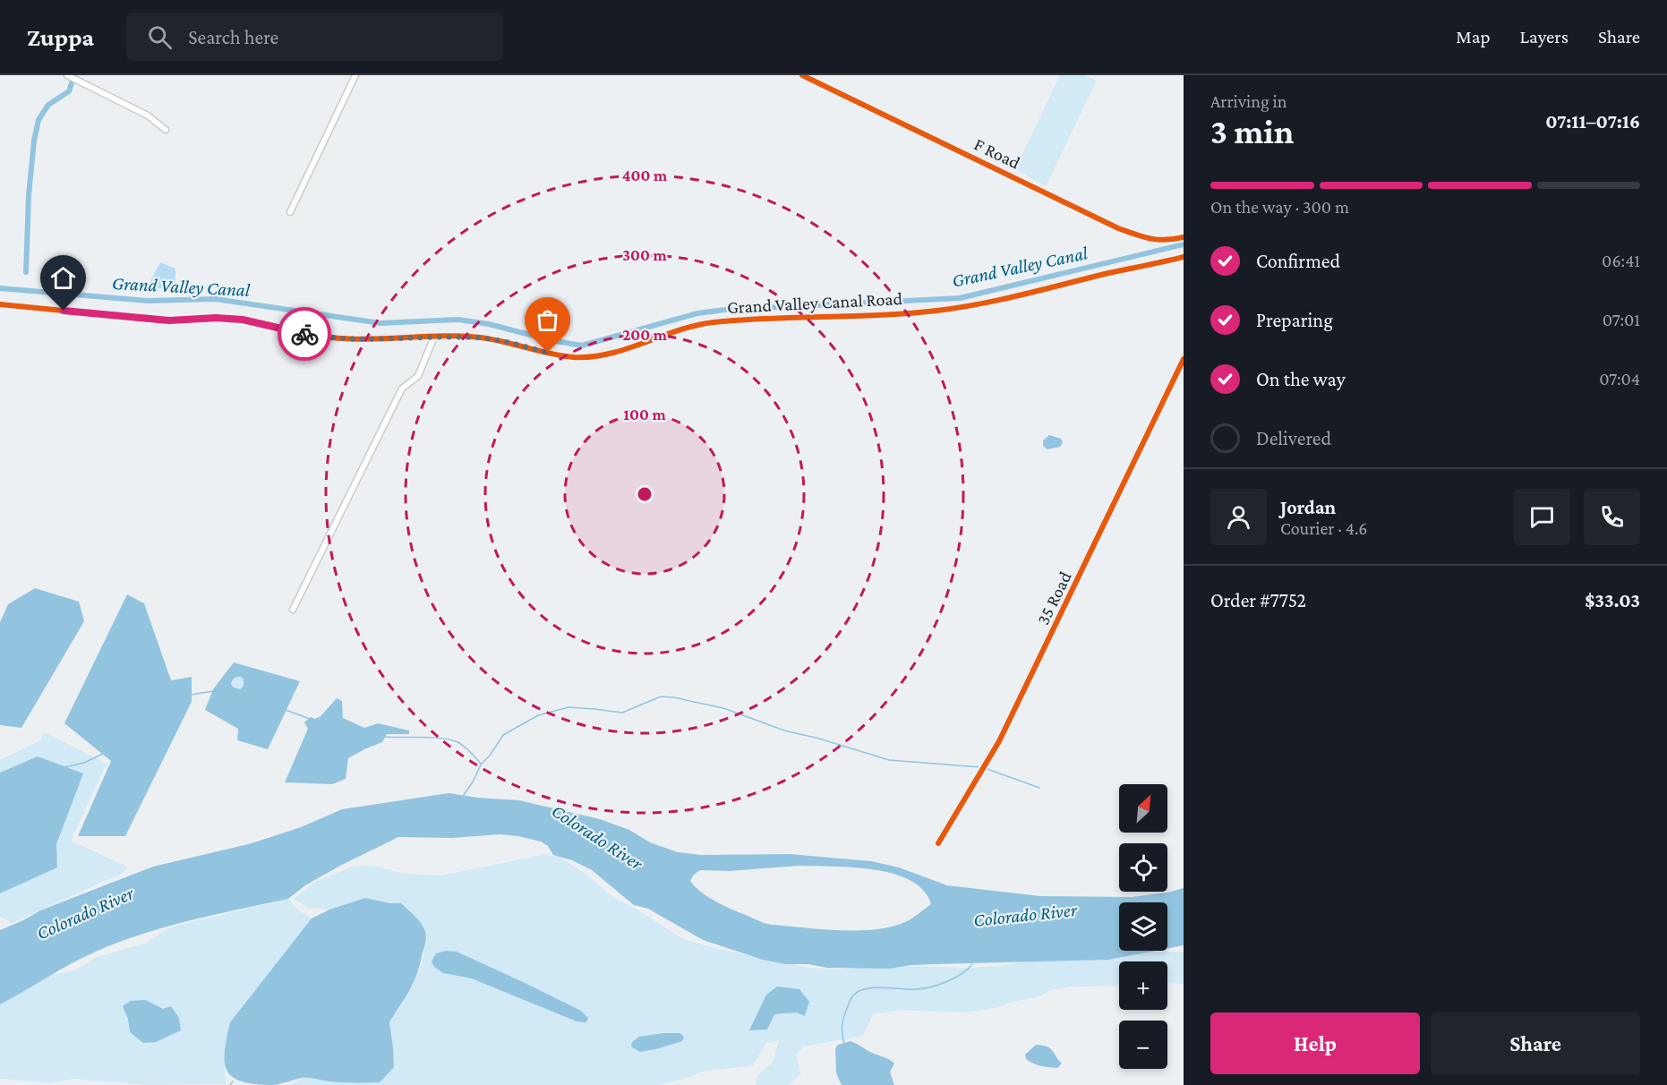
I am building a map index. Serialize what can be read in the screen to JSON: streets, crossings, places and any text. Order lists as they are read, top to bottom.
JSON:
{
  "streets": {
    "street": ["F Road", "Grand Valley Canal Road", "35 Road"]
  },
  "water": ["Grand Valley Canal", "Colorado River"],
  "north": "top right",
  "page": {
    "header": "Zuppa",
    "search": "Search here",
    "nav": ["Map", "Layers", "Share"],
    "heading": ["3 min", "Arriving in", "07:11–07:16"],
    "panel": [
      "Jordan",
      "Courier · 4.6",
      "Order #7752",
      "$33.03"
    ],
    "bar": "On the way · 300 m",
    "list": [
      ["Confirmed", "06:41"],
      ["Preparing", "07:01"],
      ["On the way", "07:04"],
      "Delivered"
    ],
    "map_buttons": ["+", "−"],
    "buttons": ["Help", "Share"]
  },
  "rings": [
    "400 m",
    "300 m",
    "200 m",
    "100 m"
  ]
}
